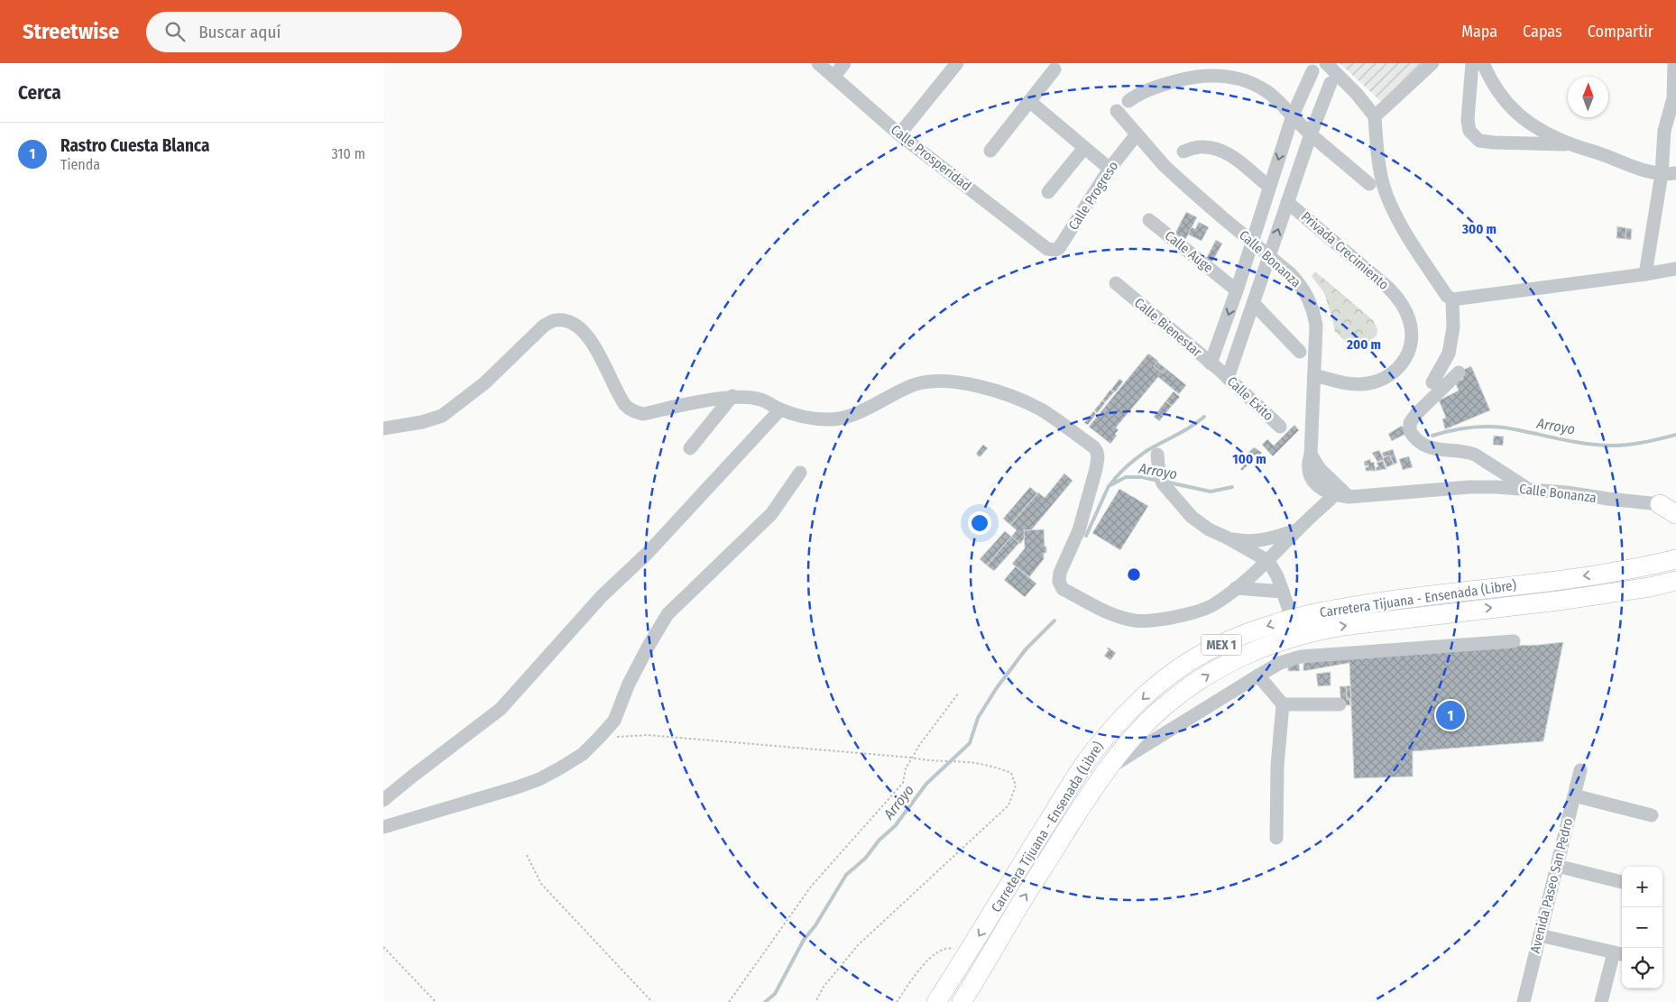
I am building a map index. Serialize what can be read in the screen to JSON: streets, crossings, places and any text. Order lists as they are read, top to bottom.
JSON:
{
  "streets": {
    "highway": ["Carretera Tijuana - Ensenada (Libre)", "MEX 1"],
    "street": [
      "Calle Prosperidad",
      "Calle Progreso",
      "Privada Crecimiento",
      "Calle Auge",
      "Calle Bonanza",
      "Calle Bienestar",
      "Calle Exito",
      "Avenida Paseo San Pedro"
    ]
  },
  "crossings": [
    ["Calle Prosperidad", "Calle Progreso"],
    ["Calle Progreso", "Calle Bonanza"],
    ["Privada Crecimiento", "Calle Bonanza"],
    ["Calle Bienestar", "Calle Exito"]
  ],
  "water": ["Arroyo"],
  "north": "top",
  "page": {
    "header": "Streetwise",
    "search": "Buscar aquí",
    "nav": ["Mapa", "Capas", "Compartir"],
    "heading": "Cerca",
    "list": [
      {
        "mark": "1",
        "name": "Rastro Cuesta Blanca",
        "note": "Tienda",
        "value": "310 m"
      }
    ],
    "pins": "1",
    "map_buttons": ["+", "−"]
  },
  "rings": ["300 m", "200 m", "100 m"]
}
